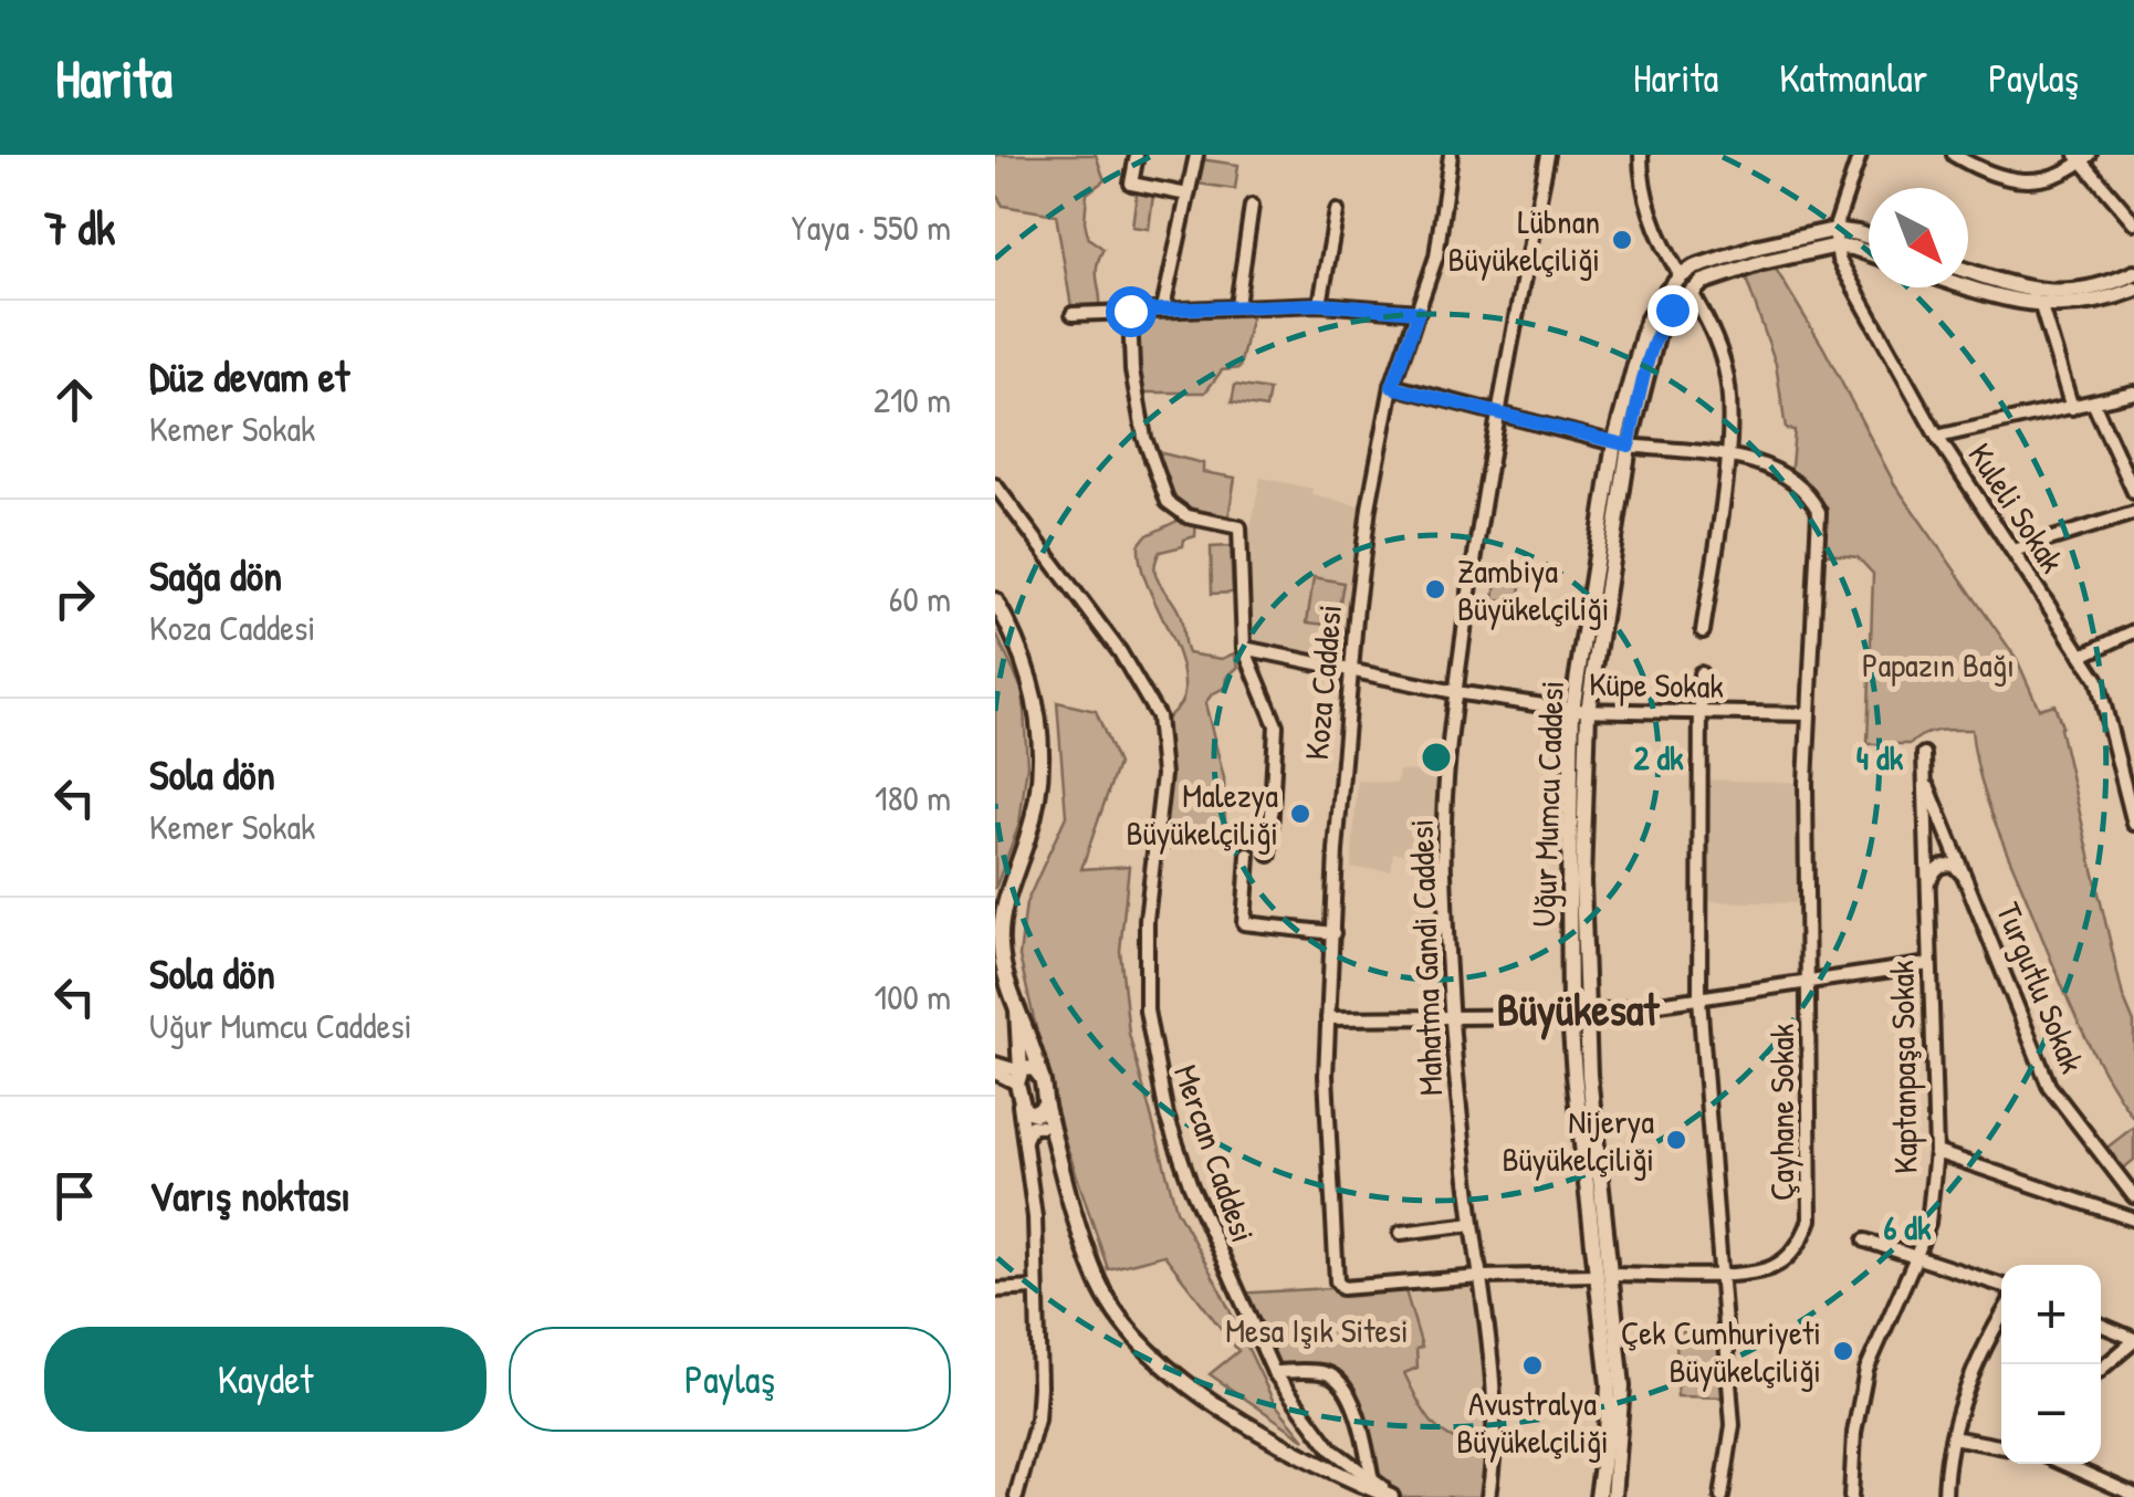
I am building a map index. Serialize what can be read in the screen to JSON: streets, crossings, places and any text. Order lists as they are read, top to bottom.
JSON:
{
  "streets": {
    "main road": ["Uğur Mumcu Caddesi"],
    "street": [
      "Kuleli Sokak",
      "Koza Caddesi",
      "Küpe Sokak",
      "Mahatma Gandi Caddesi",
      "Turgutlu Sokak",
      "Kaptanpaşa Sokak",
      "Çayhane Sokak",
      "Mercan Caddesi"
    ]
  },
  "crossings": [
    ["Kuleli Sokak", "Uğur Mumcu Caddesi"],
    ["Koza Caddesi", "Küpe Sokak"],
    ["Koza Caddesi", "Çayhane Sokak"],
    ["Küpe Sokak", "Uğur Mumcu Caddesi"],
    ["Küpe Sokak", "Mahatma Gandi Caddesi"],
    ["Küpe Sokak", "Çayhane Sokak"],
    ["Uğur Mumcu Caddesi", "Çayhane Sokak"],
    ["Mahatma Gandi Caddesi", "Çayhane Sokak"],
    ["Turgutlu Sokak", "Kaptanpaşa Sokak"]
  ],
  "districts": ["Büyükesat"],
  "parks": ["Papazın Bağı", "Mesa Işık Sitesi"],
  "places": [
    "Lübnan Büyükelçiliği",
    "Zambiya Büyükelçiliği",
    "Malezya Büyükelçiliği",
    "Nijerya Büyükelçiliği",
    "Çek Cumhuriyeti Büyükelçiliği",
    "Avustralya Büyükelçiliği"
  ],
  "north": "bottom right",
  "page": {
    "header": "Harita",
    "nav": ["Harita", "Katmanlar", "Paylaş"],
    "heading": ["7 dk", "Yaya · 550 m"],
    "list": [
      ["Düz devam et", "Kemer Sokak", "210 m"],
      ["Sağa dön", "Koza Caddesi", "60 m"],
      ["Sola dön", "Kemer Sokak", "180 m"],
      ["Sola dön", "Uğur Mumcu Caddesi", "100 m"],
      "Varış noktası"
    ],
    "map_buttons": ["+", "−"],
    "buttons": ["Kaydet", "Paylaş"]
  },
  "rings": ["2 dk", "4 dk", "6 dk"]
}
